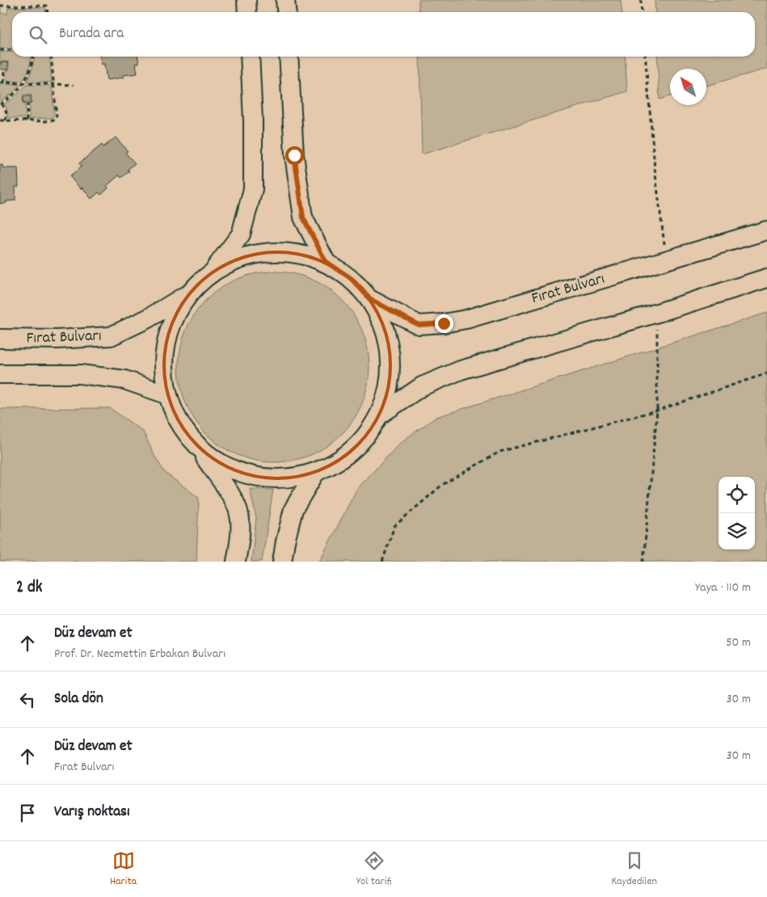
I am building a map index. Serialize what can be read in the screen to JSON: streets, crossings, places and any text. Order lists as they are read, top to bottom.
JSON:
{
  "streets": {
    "main road": ["Fırat Bulvarı"]
  },
  "north": "top left",
  "page": {
    "search": "Burada ara",
    "heading": ["2 dk", "Yaya · 110 m"],
    "list": [
      ["Düz devam et", "Prof. Dr. Necmettin Erbakan Bulvarı", "50 m"],
      ["Sola dön", "30 m"],
      ["Düz devam et", "Fırat Bulvarı", "30 m"],
      "Varış noktası"
    ],
    "nav": ["Harita", "Yol tarifi", "Kaydedilen"]
  }
}
